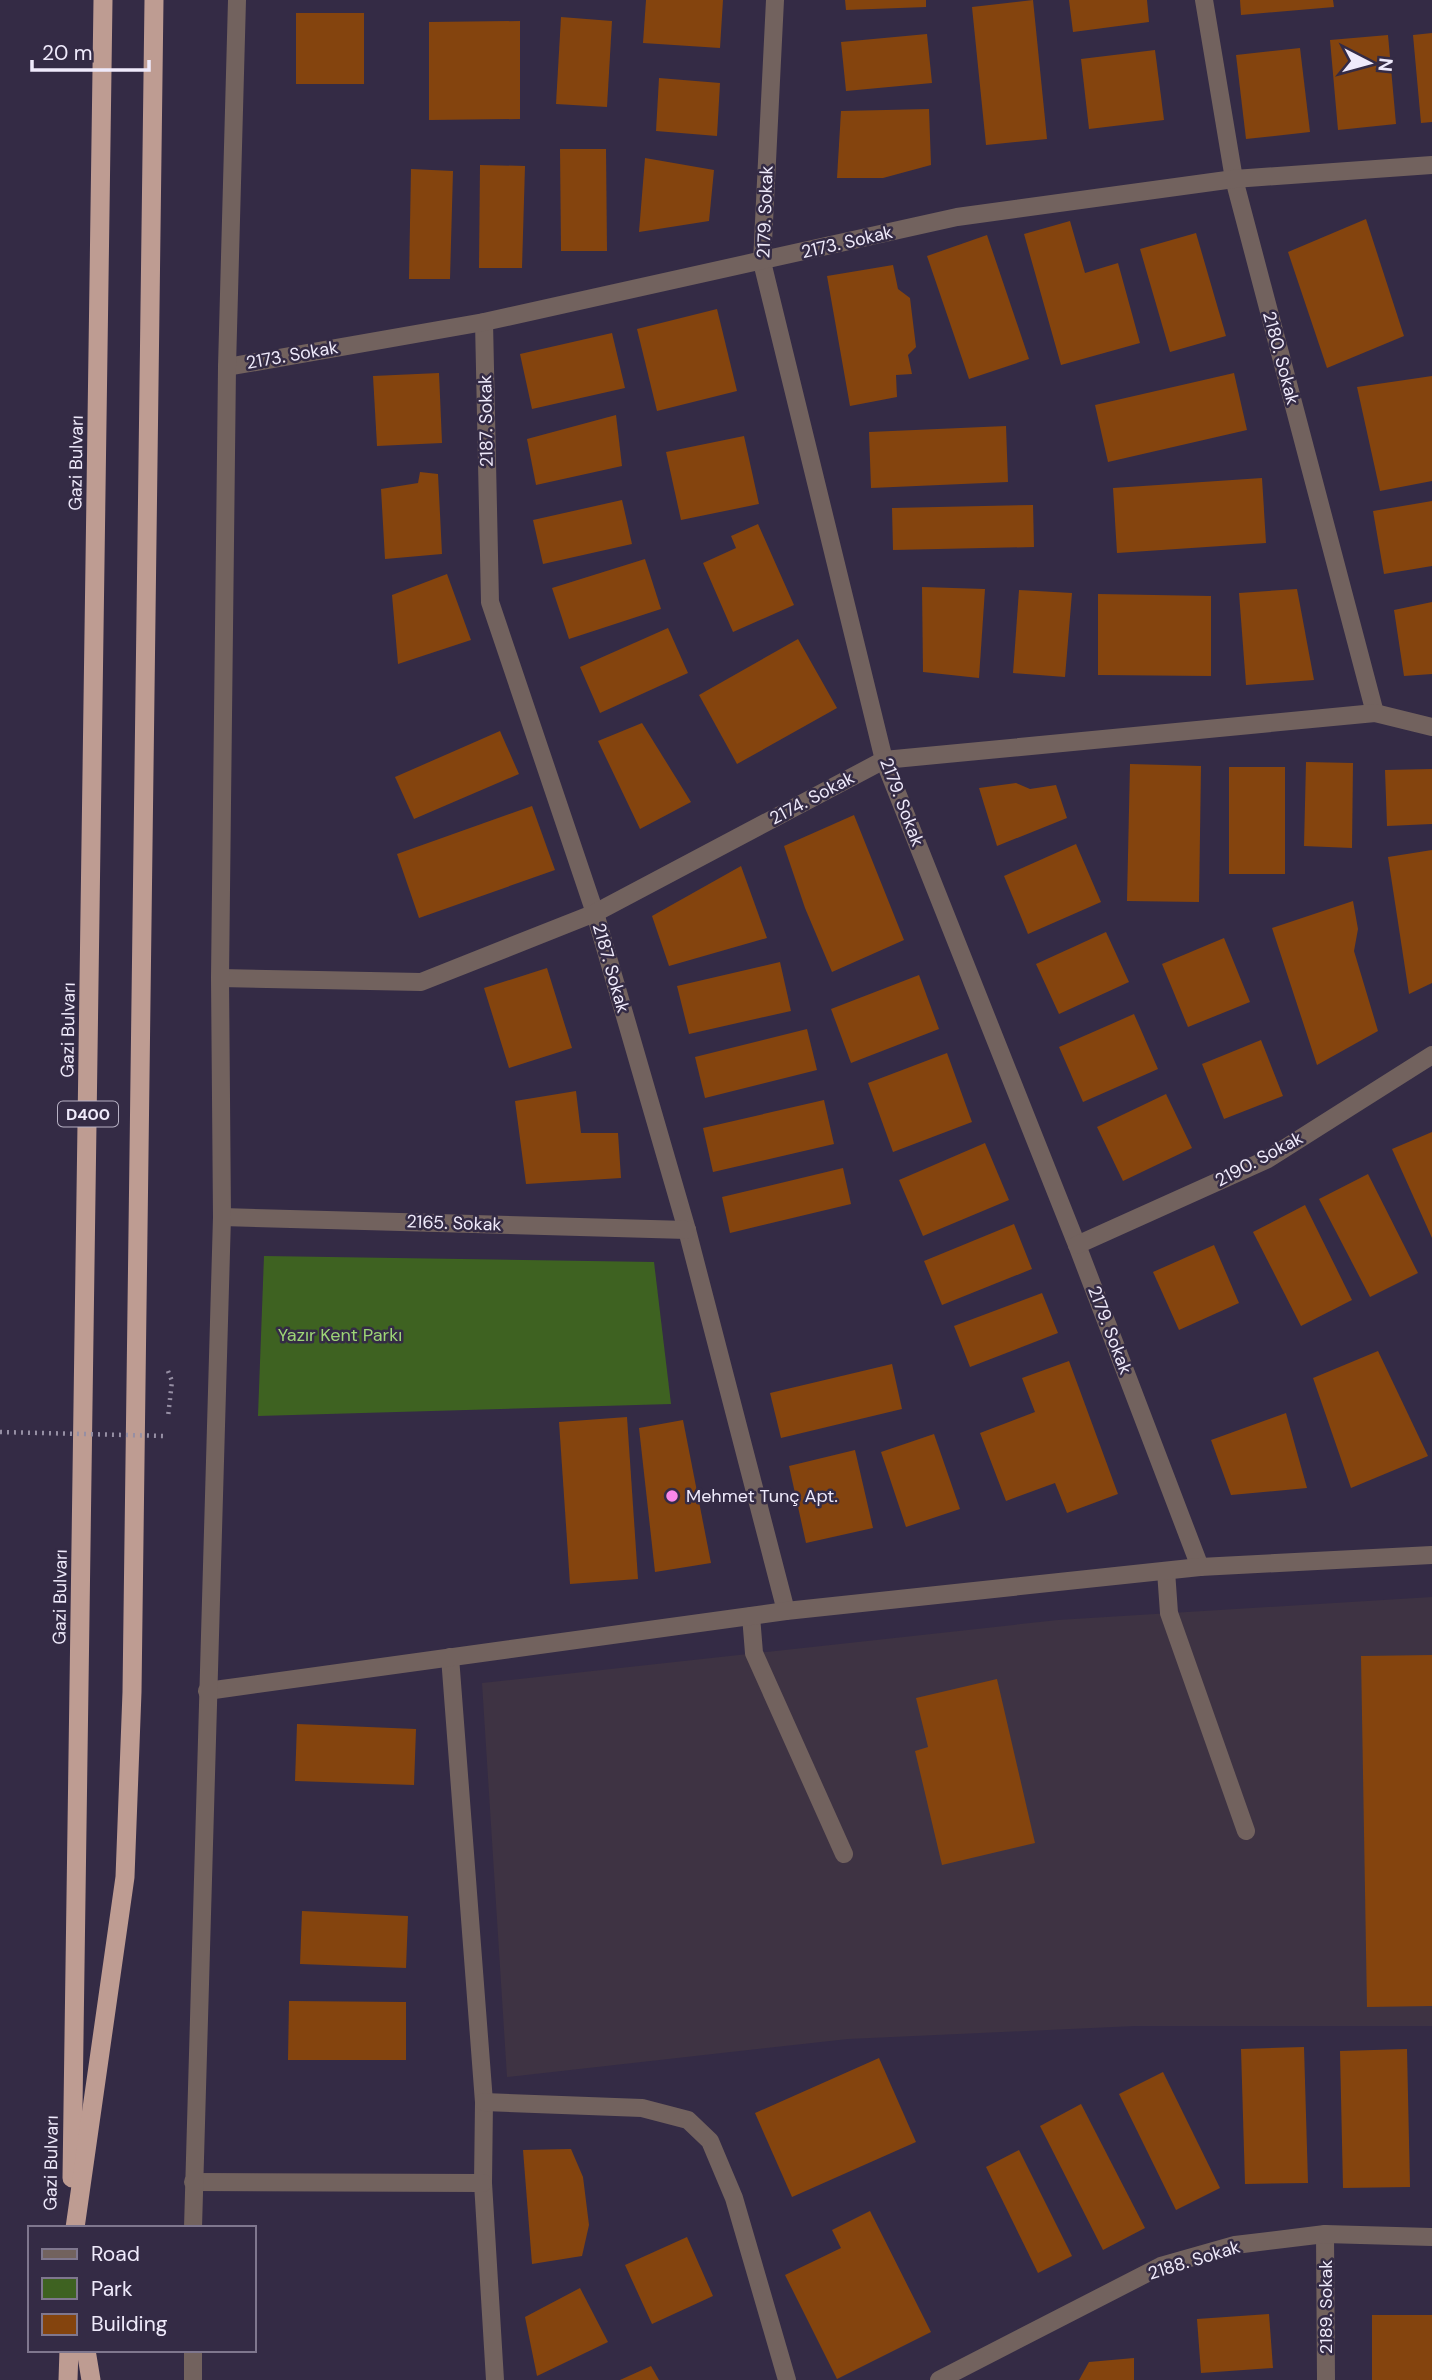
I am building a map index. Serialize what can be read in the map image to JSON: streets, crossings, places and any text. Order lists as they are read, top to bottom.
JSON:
{
  "streets": {
    "highway": ["Gazi Bulvarı", "D400"],
    "street": [
      "2179. Sokak",
      "2173. Sokak",
      "2180. Sokak",
      "2187. Sokak",
      "2174. Sokak",
      "2190. Sokak",
      "2165. Sokak",
      "2188. Sokak",
      "2189. Sokak"
    ]
  },
  "crossings": [
    ["2179. Sokak", "2173. Sokak"],
    ["2179. Sokak", "2174. Sokak"],
    ["2179. Sokak", "2190. Sokak"],
    ["2173. Sokak", "2180. Sokak"],
    ["2173. Sokak", "2187. Sokak"],
    ["2180. Sokak", "2174. Sokak"],
    ["2187. Sokak", "2174. Sokak"],
    ["2187. Sokak", "2165. Sokak"],
    ["2188. Sokak", "2189. Sokak"]
  ],
  "parks": ["Yazır Kent Parkı"],
  "places": ["Mehmet Tunç Apt."],
  "legend": ["Road", "Park", "Building"],
  "scale_bar": "20 m",
  "north": "right"
}
